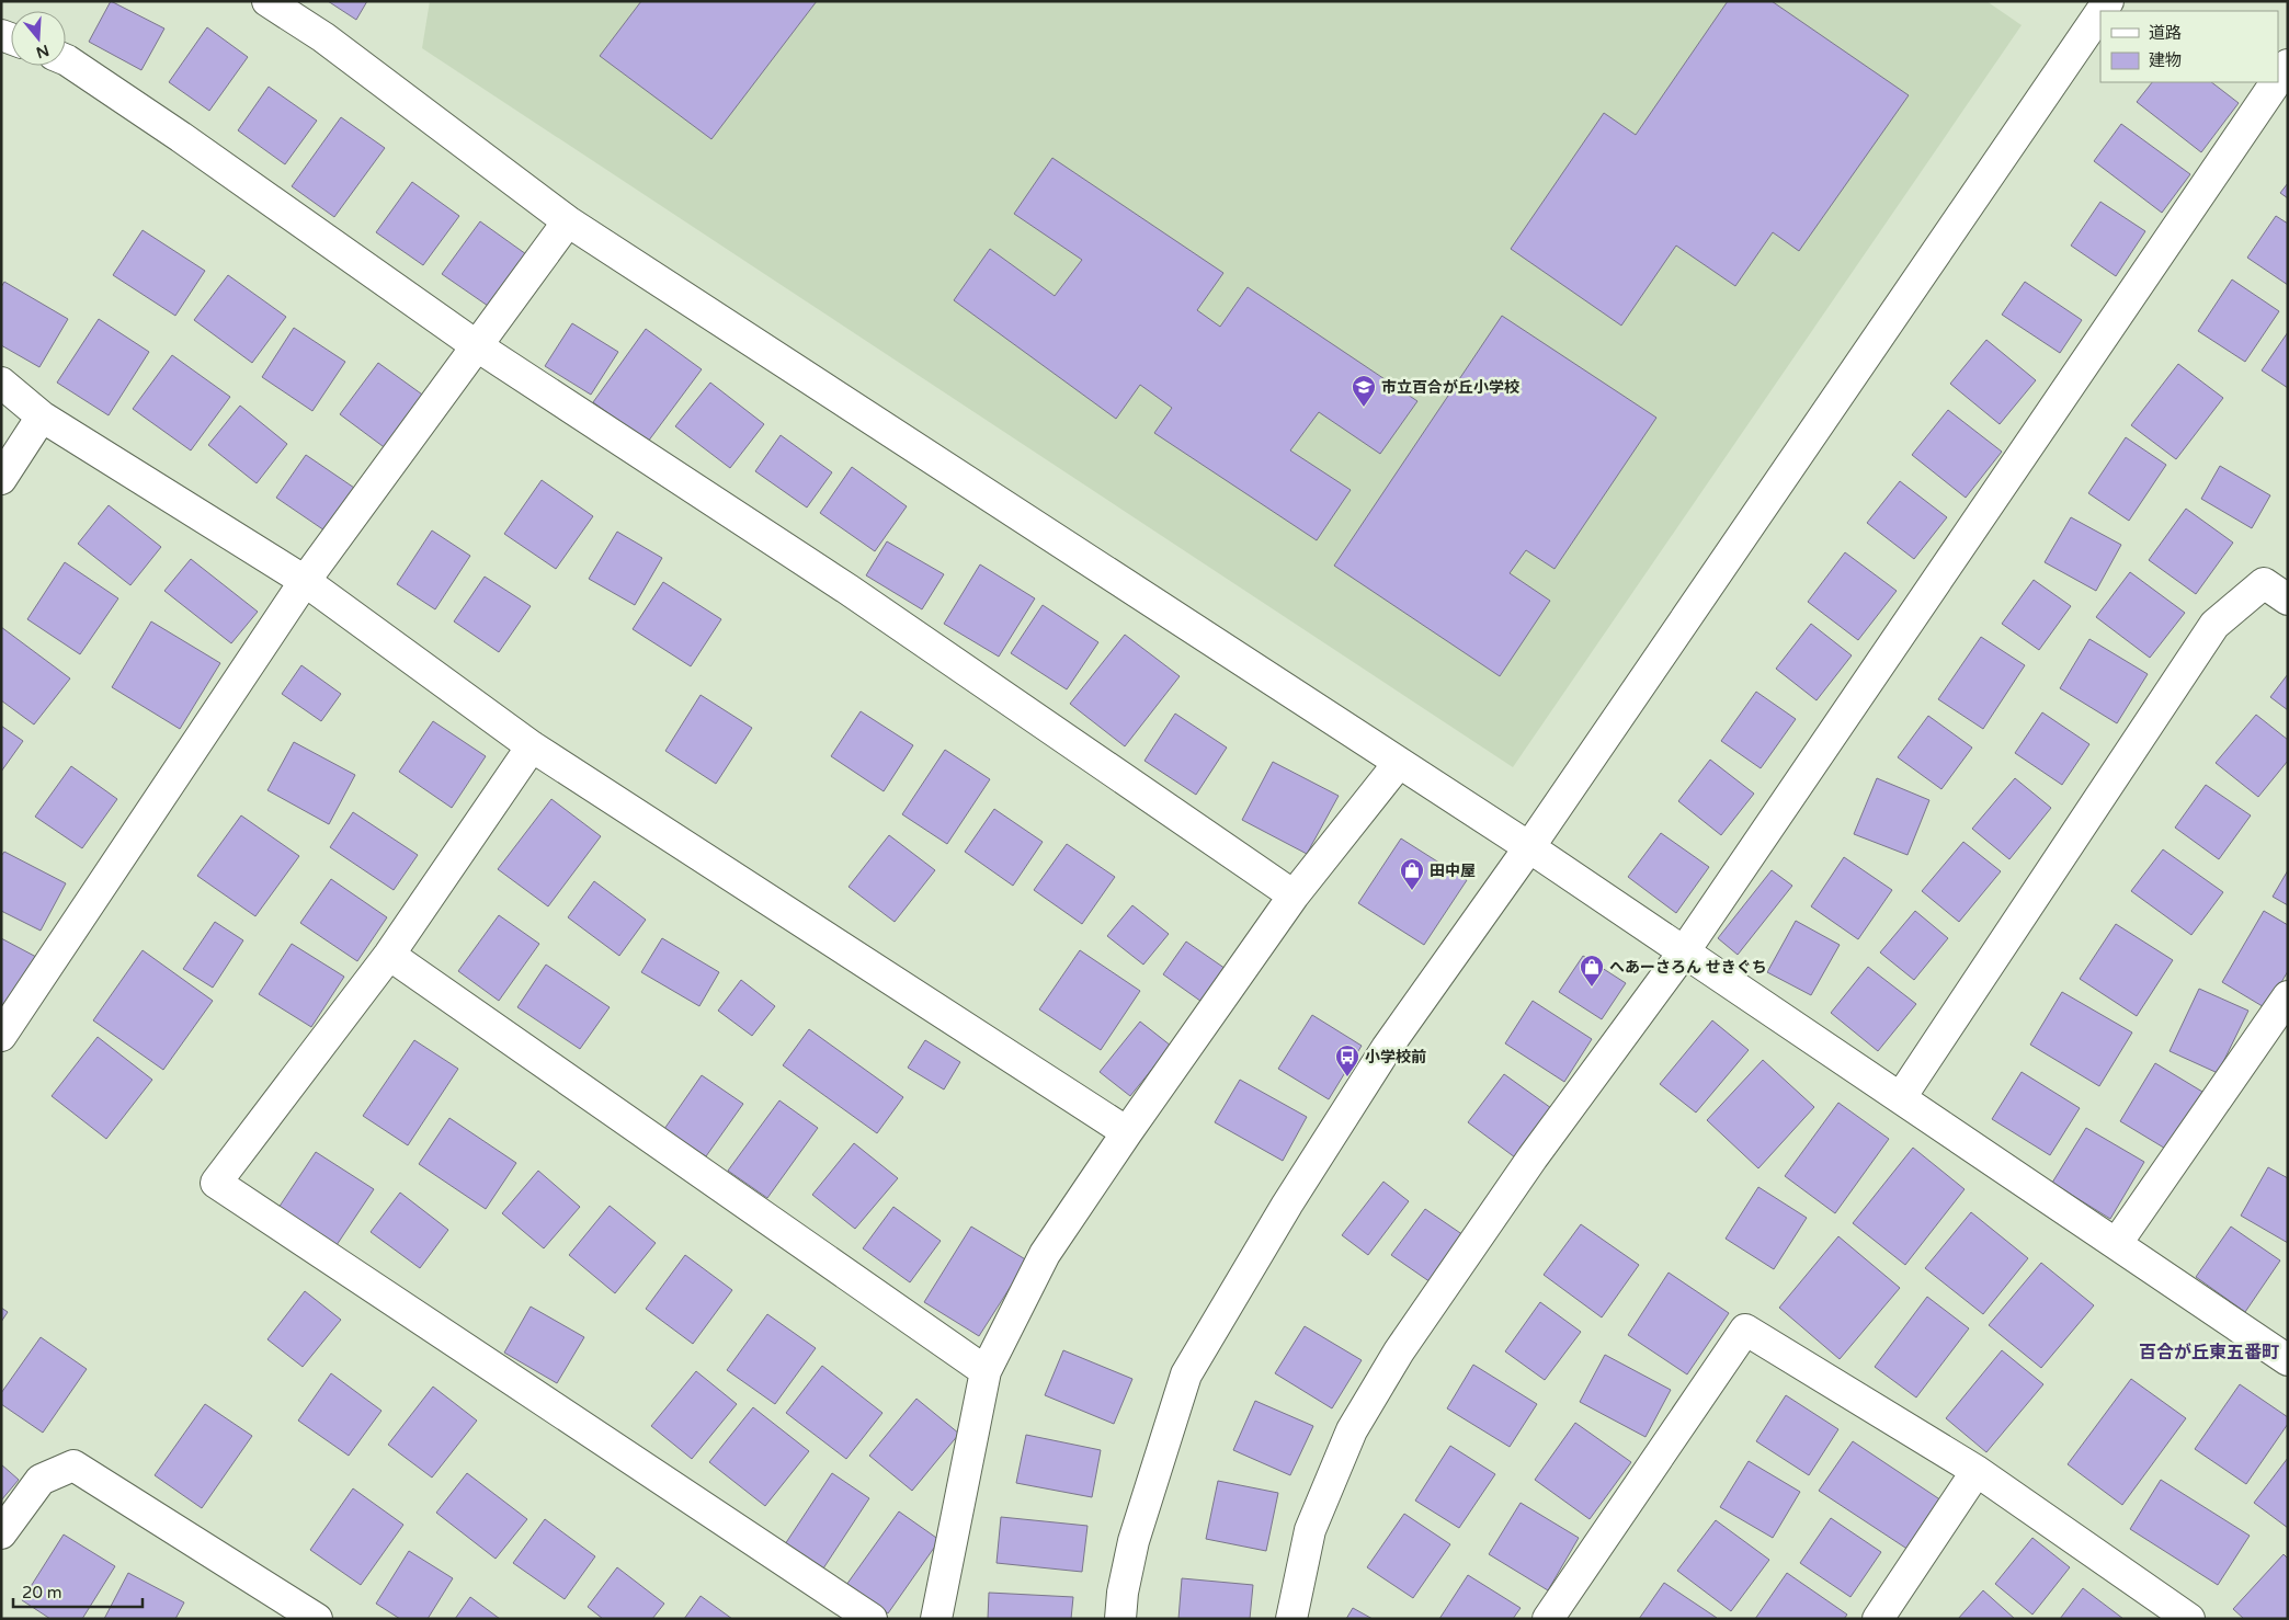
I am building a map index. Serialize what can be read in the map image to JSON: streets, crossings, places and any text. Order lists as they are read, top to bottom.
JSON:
{
  "districts": ["百合が丘東五番町"],
  "places": {
    "school or university": ["市立百合が丘小学校"],
    "shop": ["田中屋", "へあーさろん せきぐち"],
    "bus stop": ["小学校前"]
  },
  "legend": ["道路", "建物"],
  "scale_bar": "20 m",
  "north": "bottom"
}
